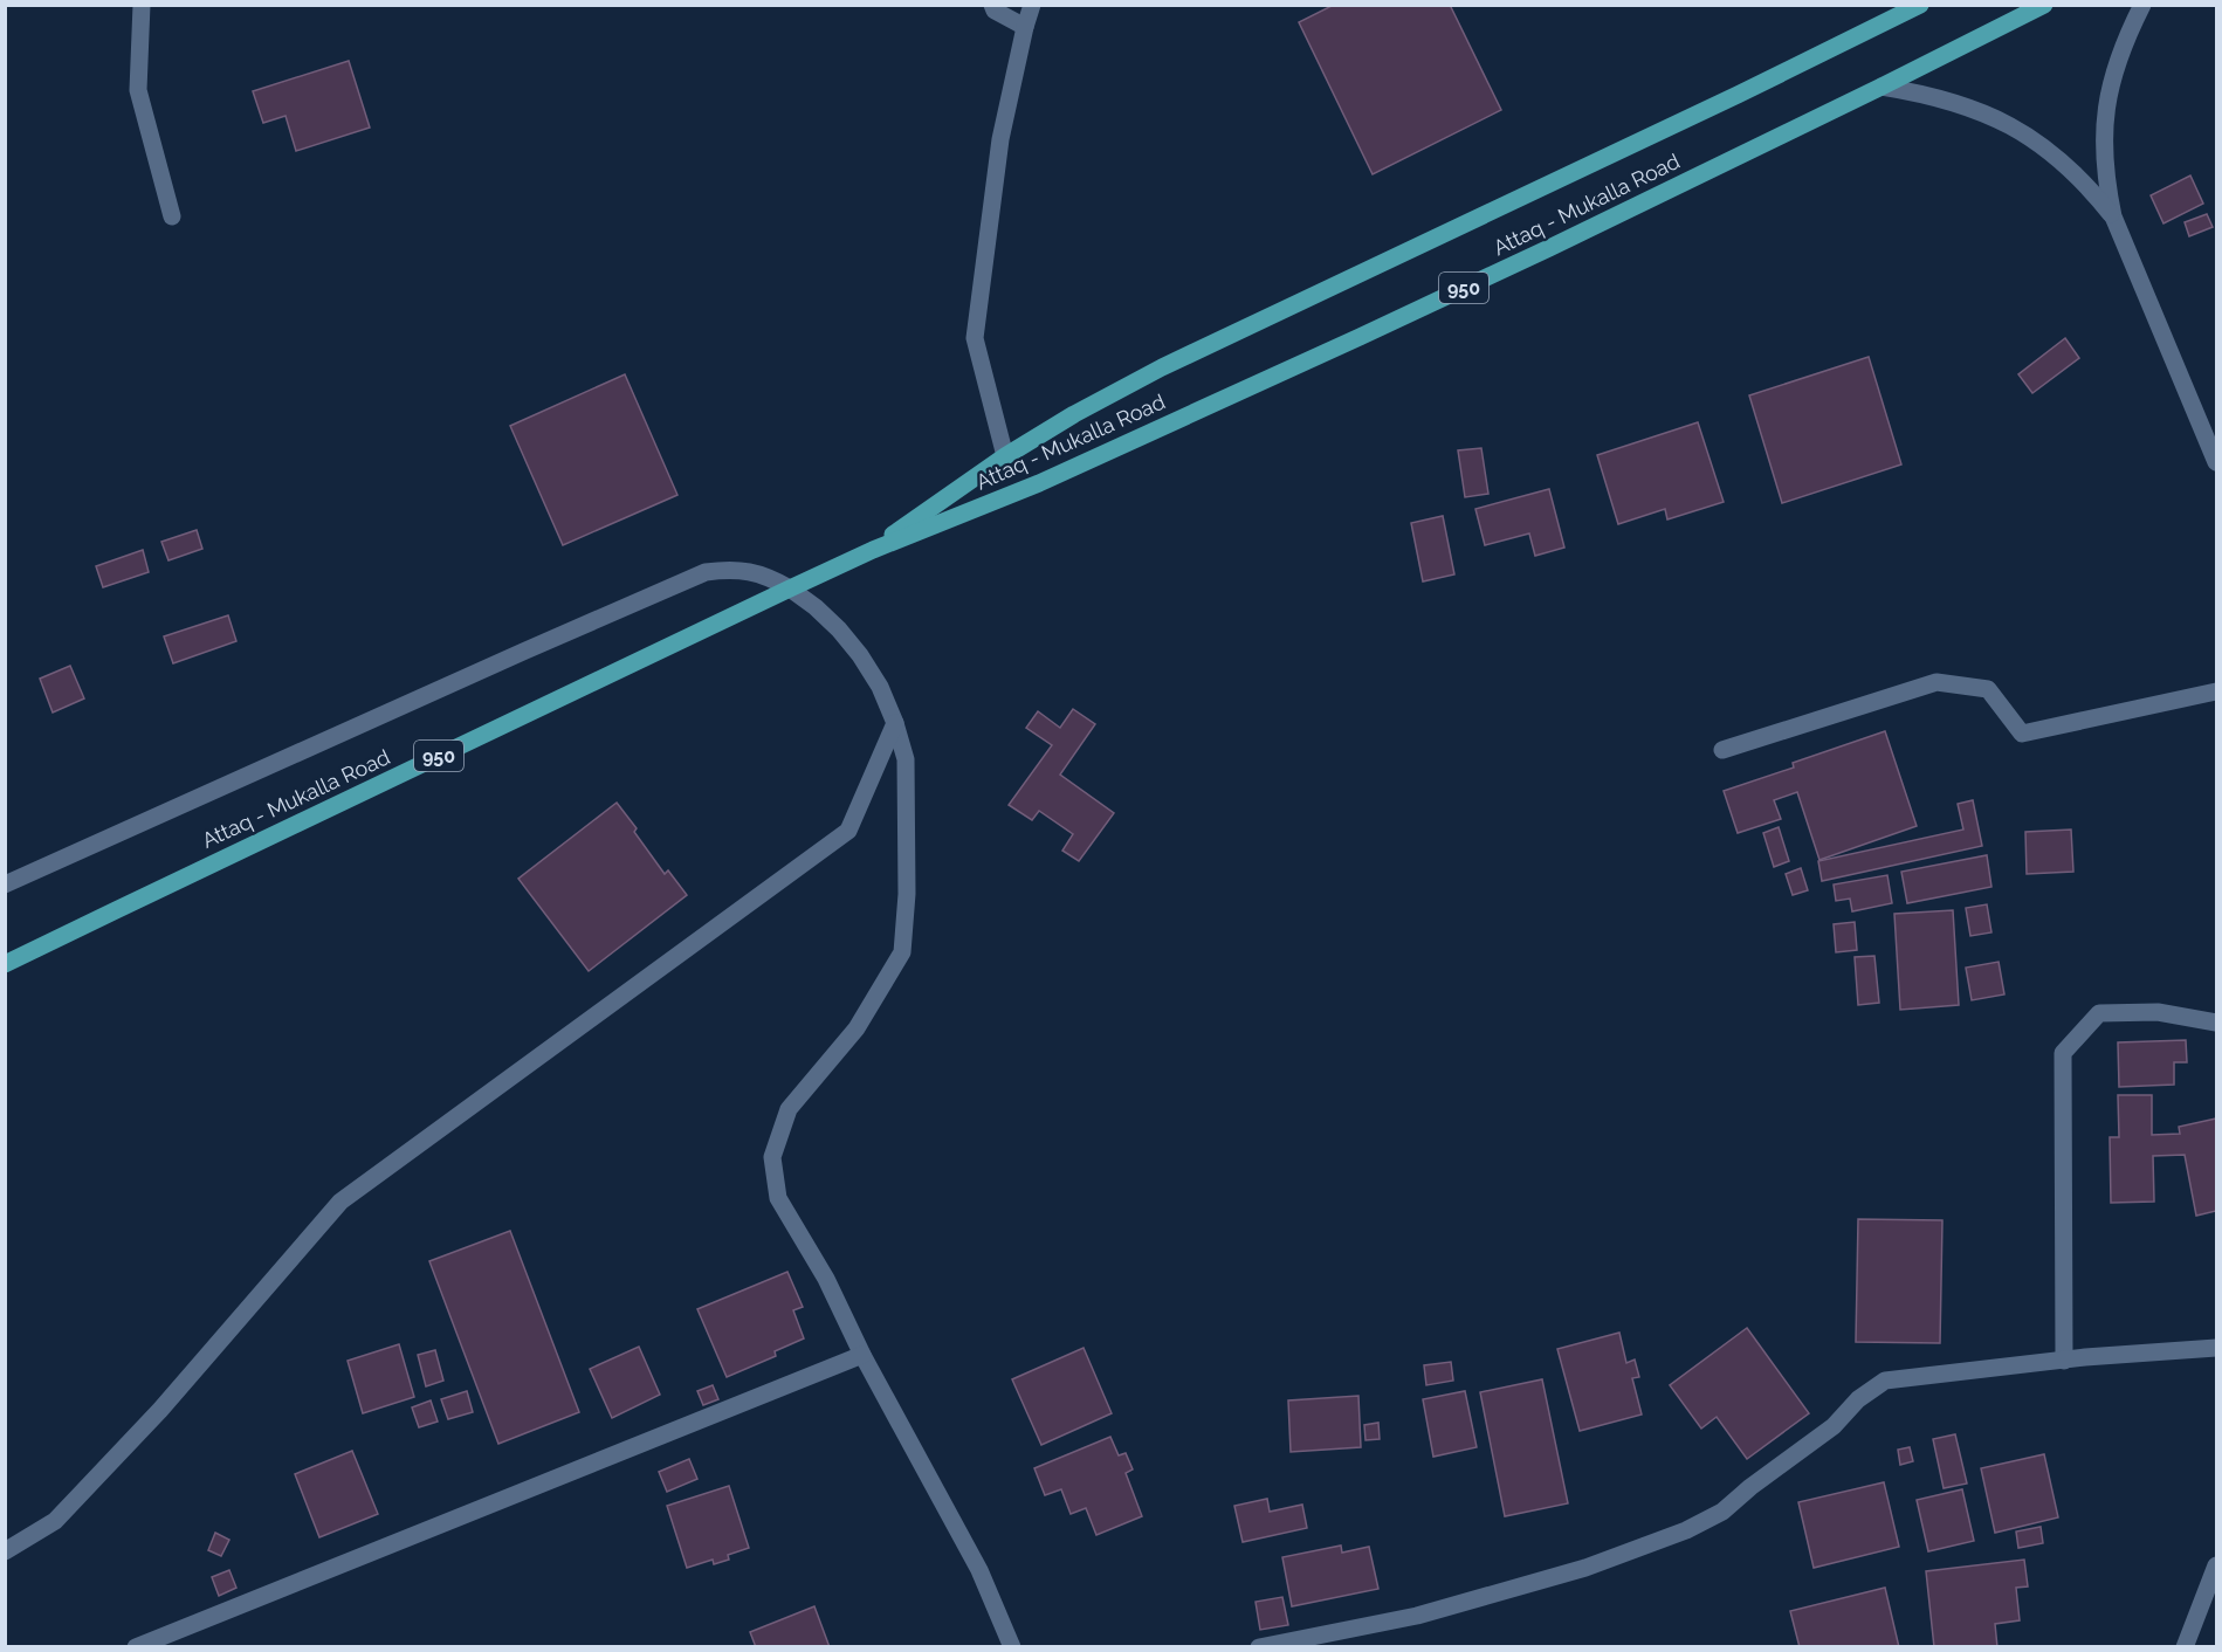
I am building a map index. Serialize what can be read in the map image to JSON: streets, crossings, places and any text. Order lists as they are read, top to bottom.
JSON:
{
  "streets": {
    "main road": ["Attaq - Mukalla Road", "950"]
  }
}
